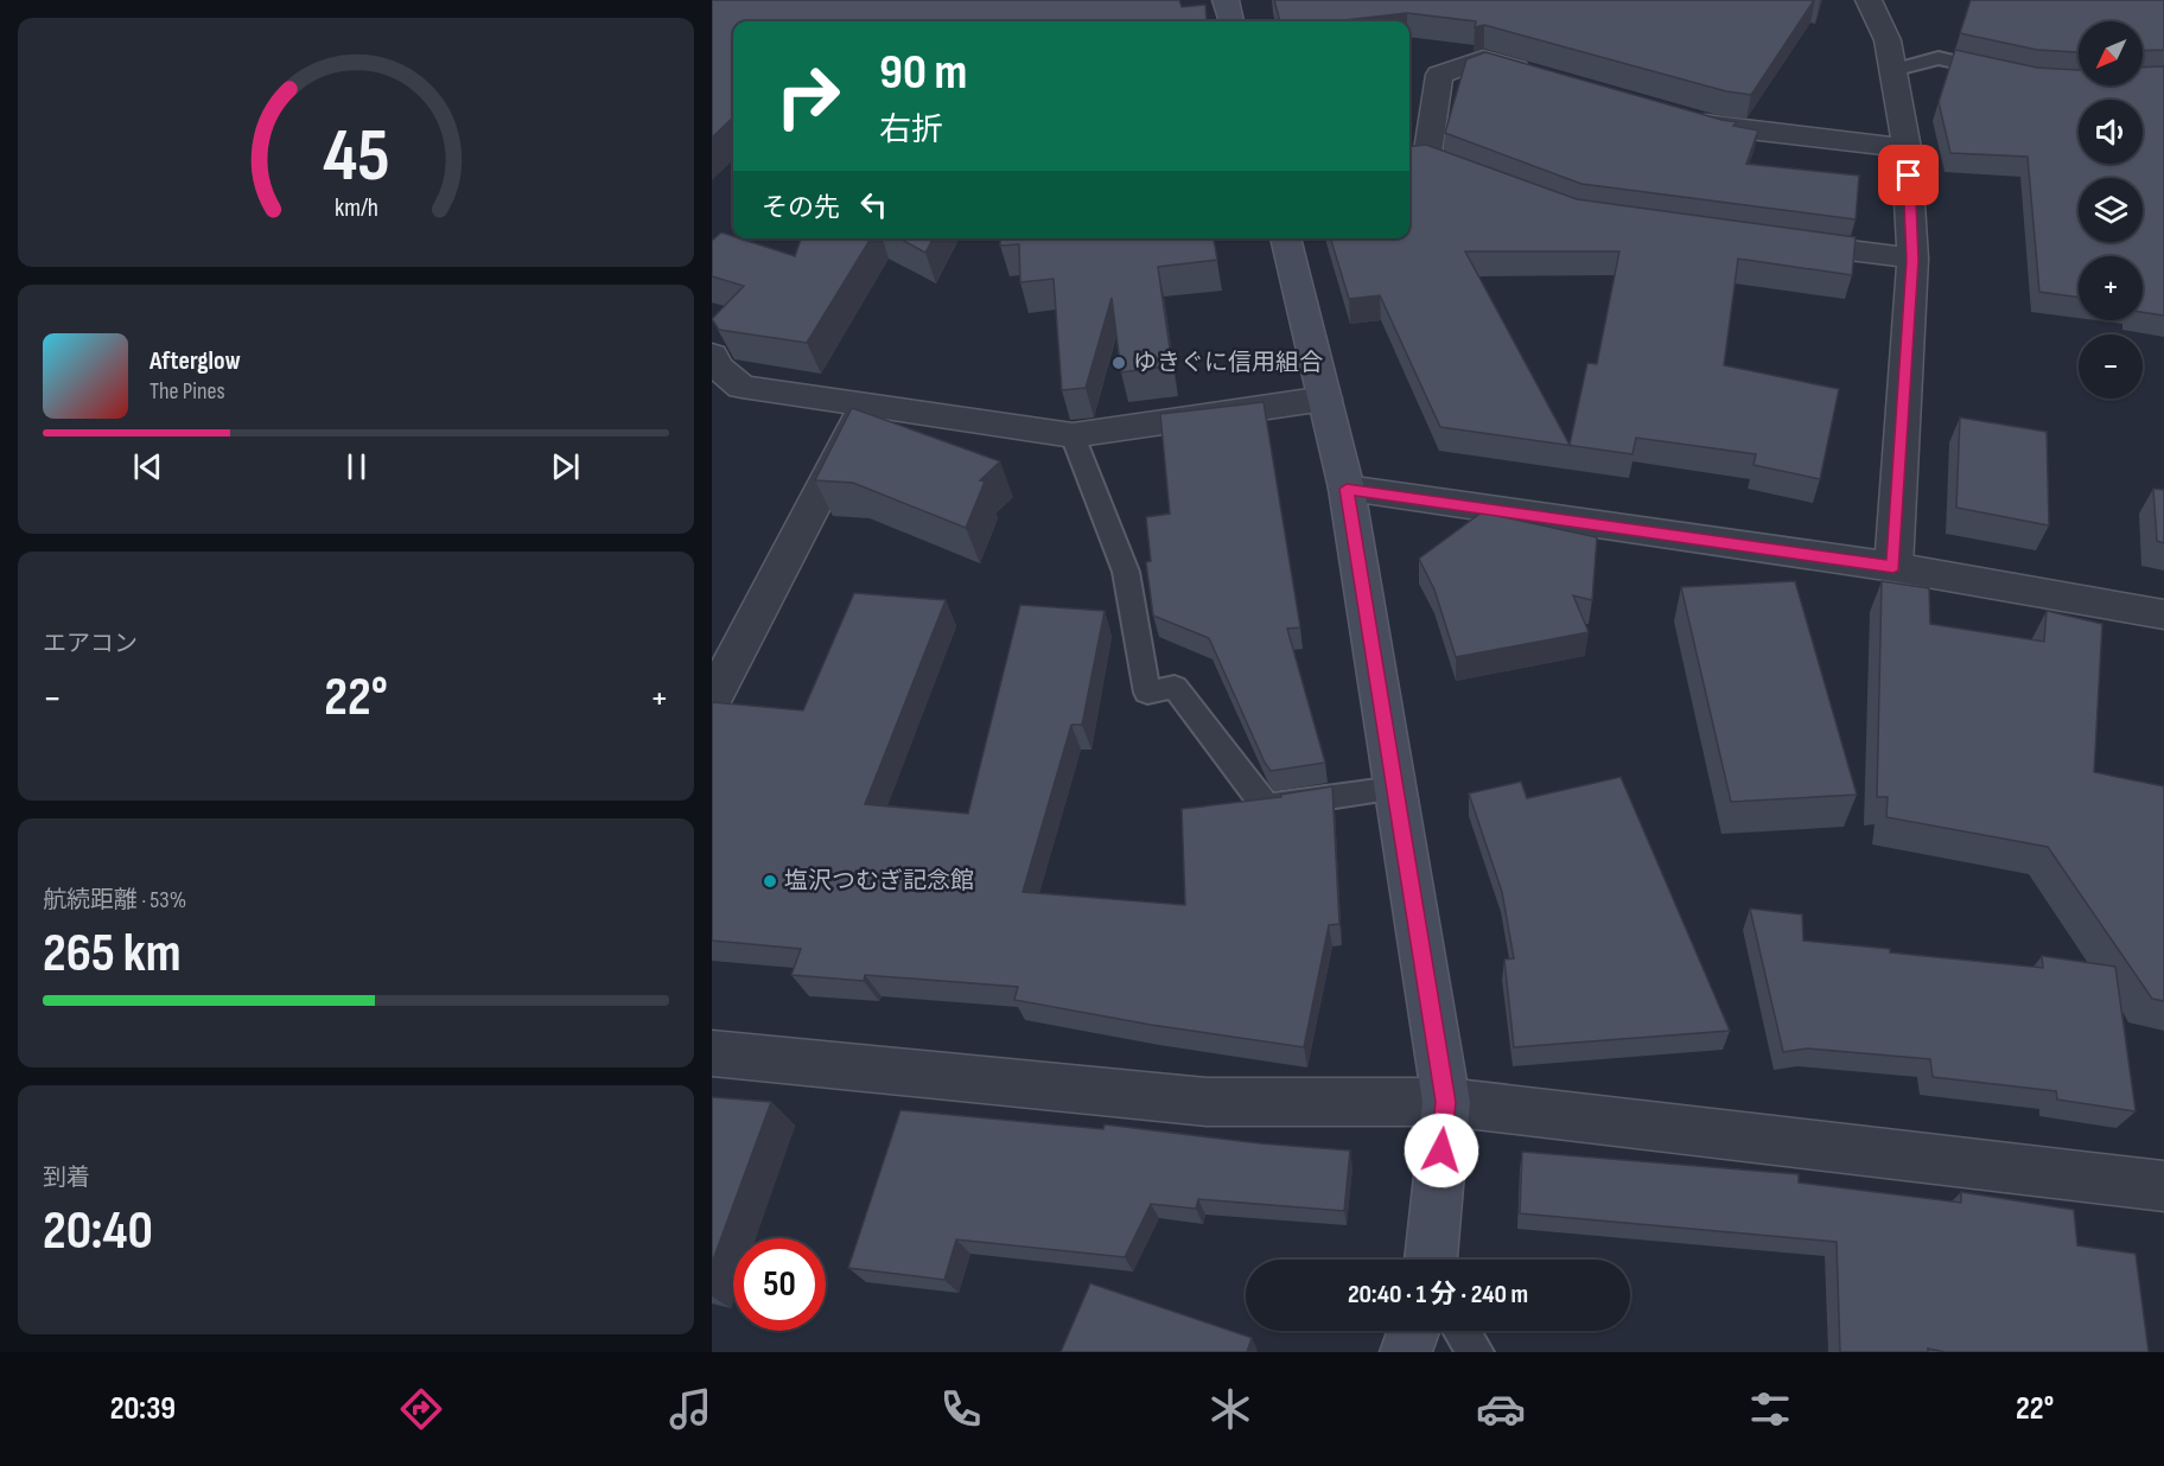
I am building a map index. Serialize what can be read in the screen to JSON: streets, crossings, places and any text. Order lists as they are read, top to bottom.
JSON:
{
  "places": ["ゆきぐに信用組合", "塩沢つむぎ記念館"],
  "north": "bottom left",
  "page": {
    "map_buttons": ["+", "−"],
    "turn": ["90 m", "右折"],
    "then": "その先",
    "song": ["Afterglow", "The Pines"],
    "tile": [
      "エアコン",
      ["航続距離 · 53%", "265 km"],
      ["到着", "20:40"]
    ],
    "heat": ["−", "22°", "+"],
    "limit": "50",
    "trip": "20:40 · 1 分 · 240 m",
    "tabs": ["20:39", "22°"],
    "gauge": ["45", "km/h"]
  }
}
